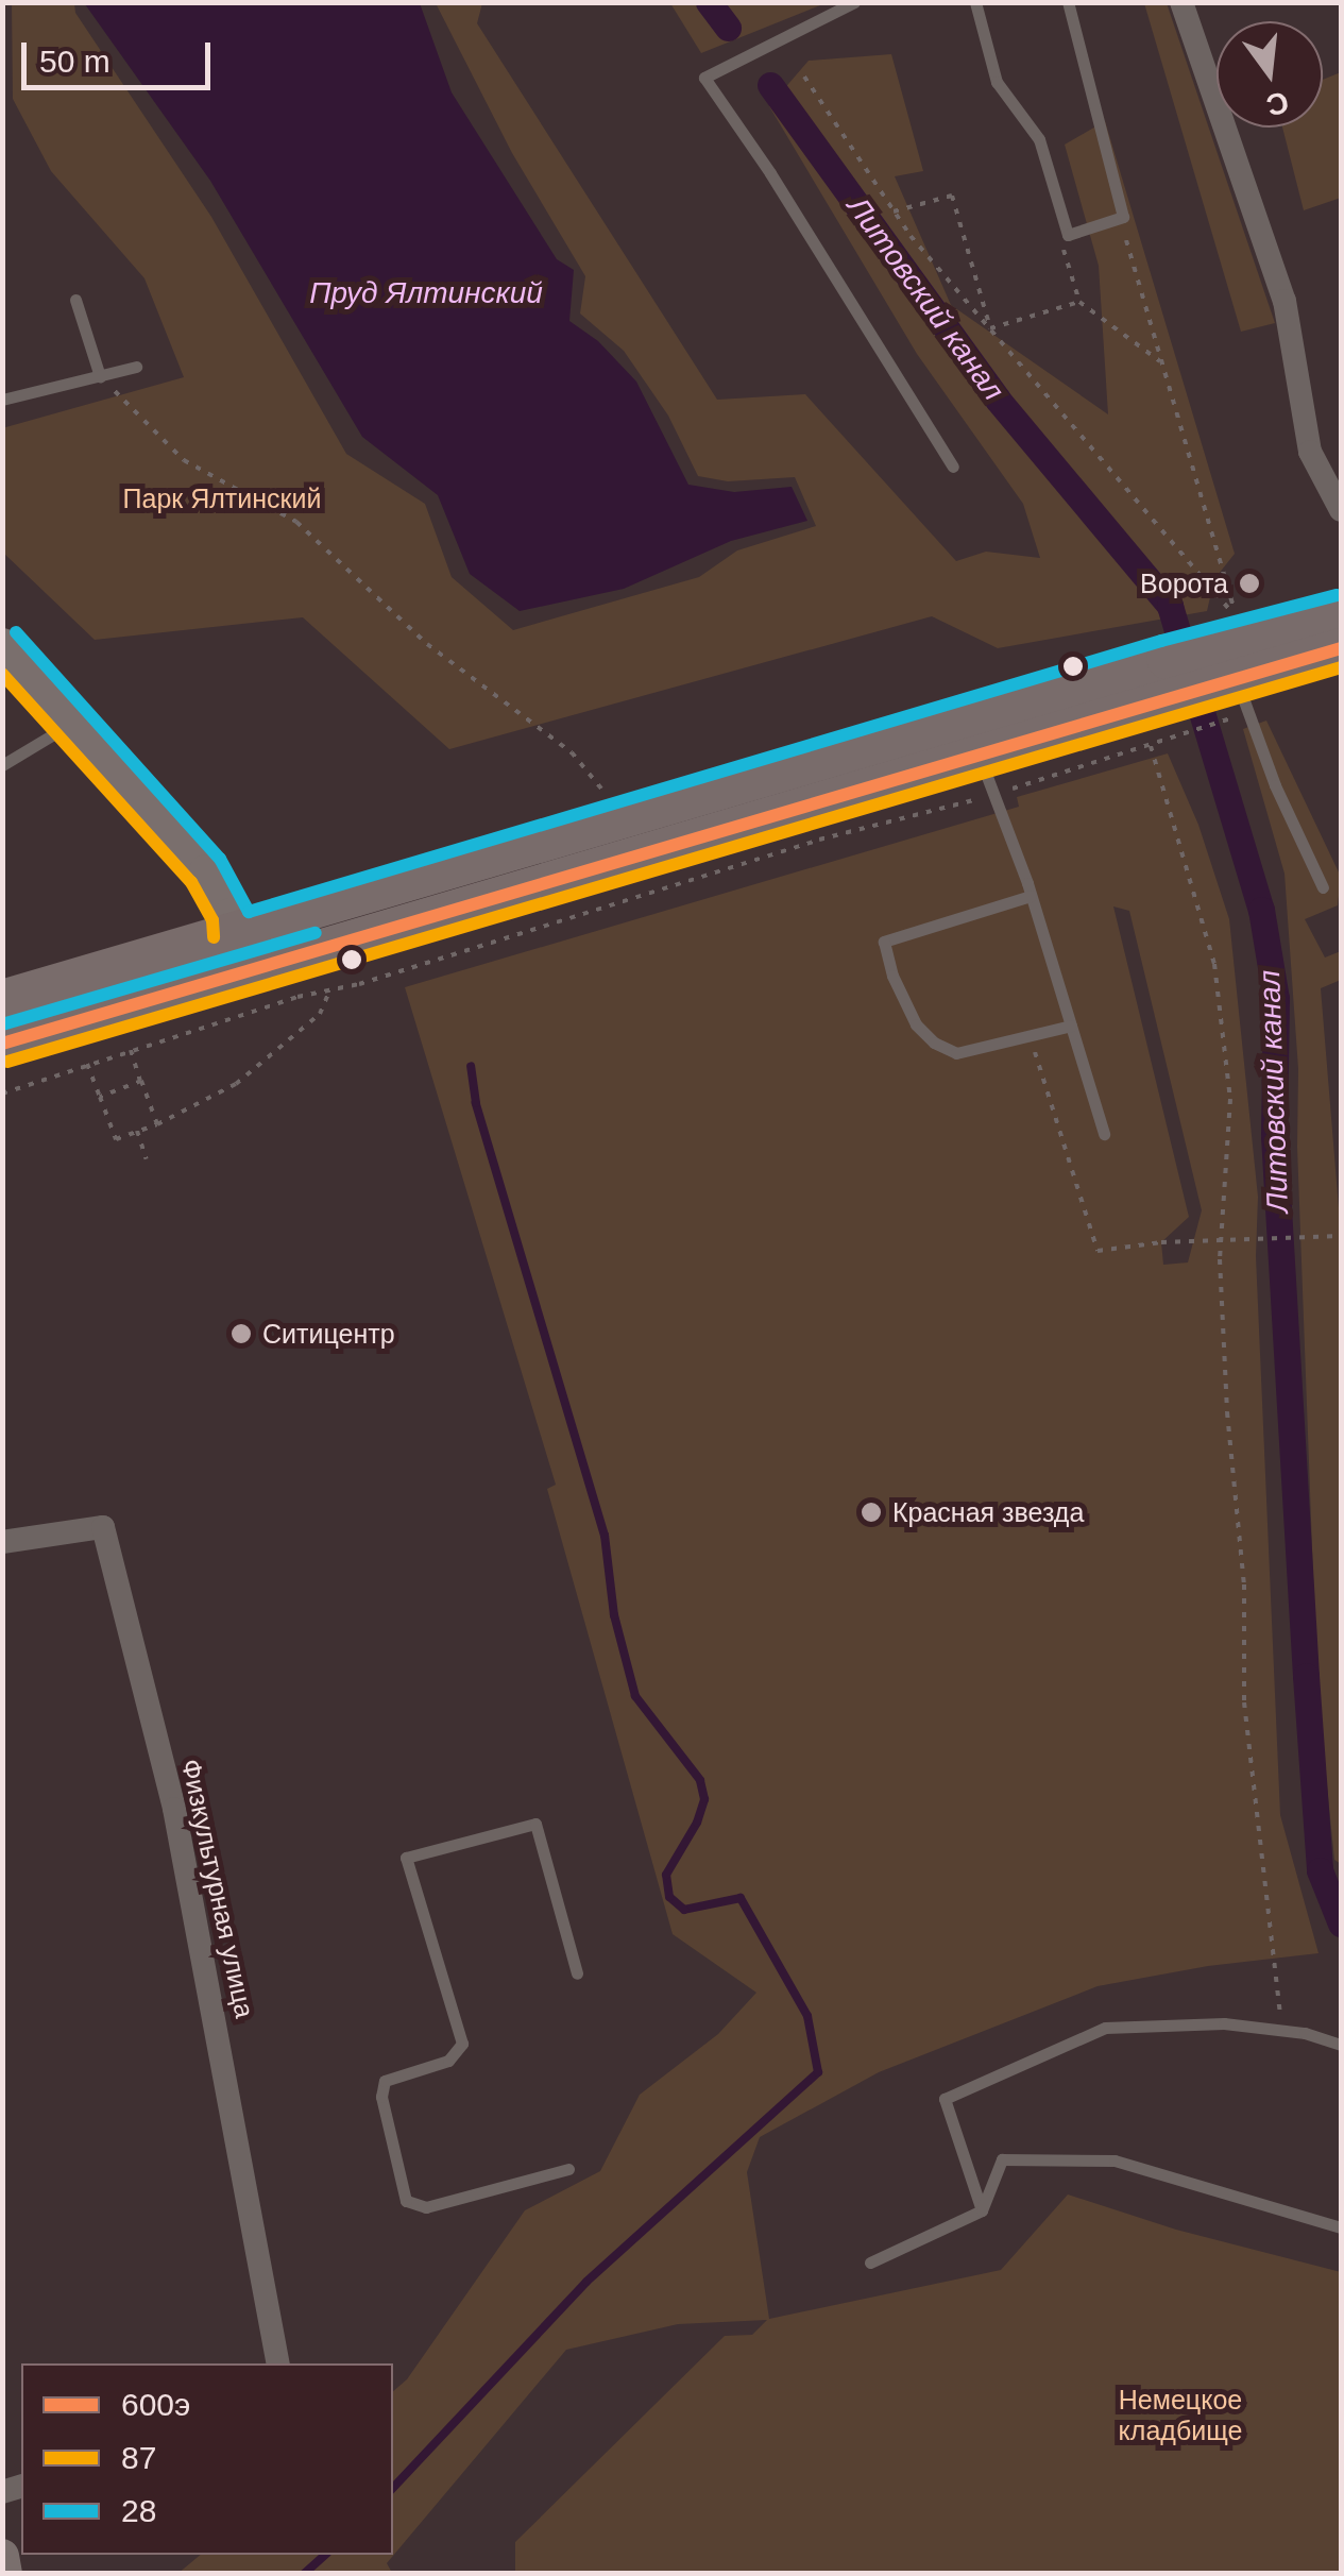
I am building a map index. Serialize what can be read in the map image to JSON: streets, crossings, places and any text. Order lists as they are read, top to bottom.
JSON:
{
  "streets": {
    "street": ["Физкультурная улица"]
  },
  "water": ["Пруд Ялтинский", "Литовский канал"],
  "parks": ["Парк Ялтинский", "Немецкое кладбище"],
  "places": ["Ворота", "Ситицентр", "Красная звезда"],
  "lines": ["transit line 28", "transit line 600э", "transit line 87"],
  "legend": ["600э", "87", "28"],
  "scale_bar": "50 m",
  "north": "bottom"
}
